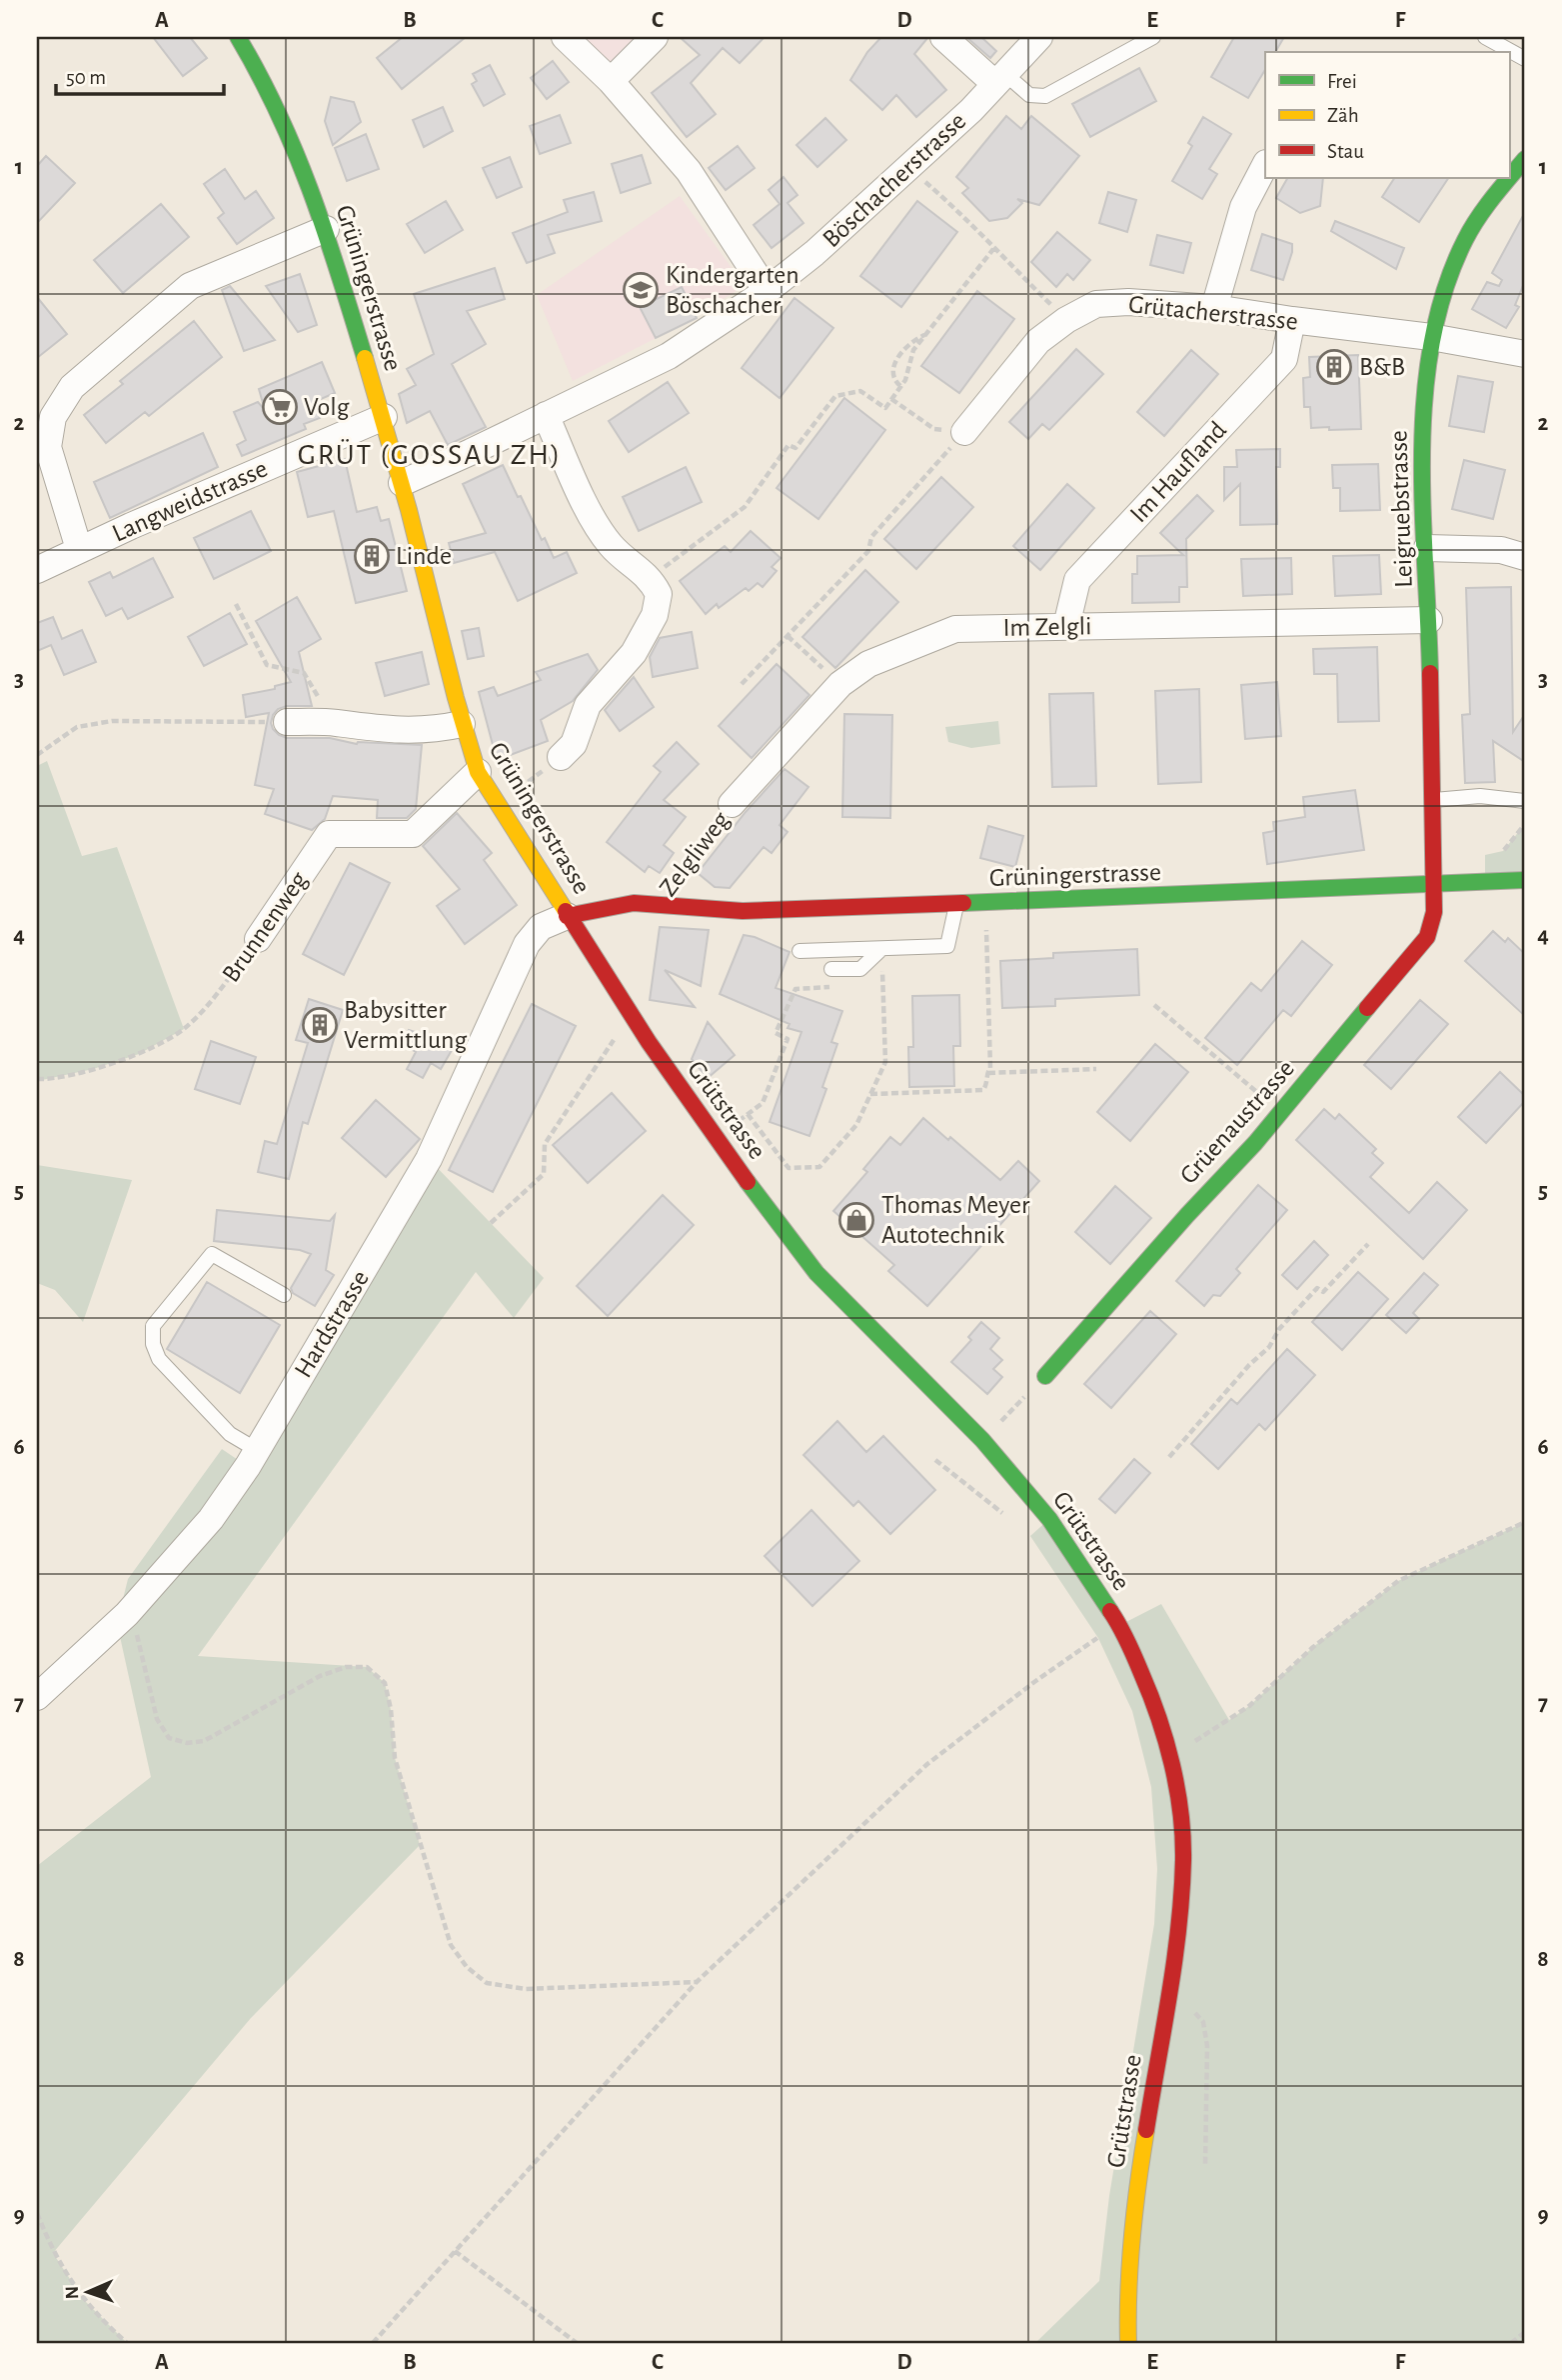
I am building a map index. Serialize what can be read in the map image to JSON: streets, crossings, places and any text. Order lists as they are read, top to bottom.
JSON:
{
  "streets": {
    "main road": [
      "Grüningerstrasse",
      "Leigruebstrasse",
      "Grütstrasse",
      "Grüenaustrasse"
    ],
    "street": [
      "Böschacherstrasse",
      "Grütacherstrasse",
      "Im Haufland",
      "Langweidstrasse",
      "Im Zelgli",
      "Brunnenweg",
      "Hardstrasse"
    ],
    "path": ["Zelgliweg"]
  },
  "crossings": [
    ["Böschacherstrasse", "Grüningerstrasse"],
    ["Grüningerstrasse", "Langweidstrasse"],
    ["Grüningerstrasse", "Leigruebstrasse"],
    ["Grüningerstrasse", "Zelgliweg"],
    ["Grüningerstrasse", "Brunnenweg"],
    ["Grüningerstrasse", "Grütstrasse"],
    ["Grüningerstrasse", "Grüenaustrasse"],
    ["Grüningerstrasse", "Hardstrasse"],
    ["Grütacherstrasse", "Im Haufland"],
    ["Grütacherstrasse", "Leigruebstrasse"],
    ["Im Haufland", "Im Zelgli"],
    ["Leigruebstrasse", "Im Zelgli"],
    ["Leigruebstrasse", "Grüenaustrasse"],
    ["Im Zelgli", "Zelgliweg"],
    ["Grütstrasse", "Hardstrasse"]
  ],
  "districts": ["GRÜT (GOSSAU ZH)"],
  "places": {
    "school or university": ["Kindergarten Böschacher"],
    "building": ["B&B", "Linde", "Babysitter Vermittlung"],
    "supermarket": ["Volg"],
    "shop": ["Thomas Meyer Autotechnik"]
  },
  "legend": ["Frei", "Zäh", "Stau"],
  "scale_bar": "50 m",
  "north": "left",
  "grid": {
    "columns": [
      "A",
      "B",
      "C",
      "D",
      "E",
      "F"
    ],
    "rows": [
      "1",
      "2",
      "3",
      "4",
      "5",
      "6",
      "7",
      "8",
      "9"
    ]
  }
}
